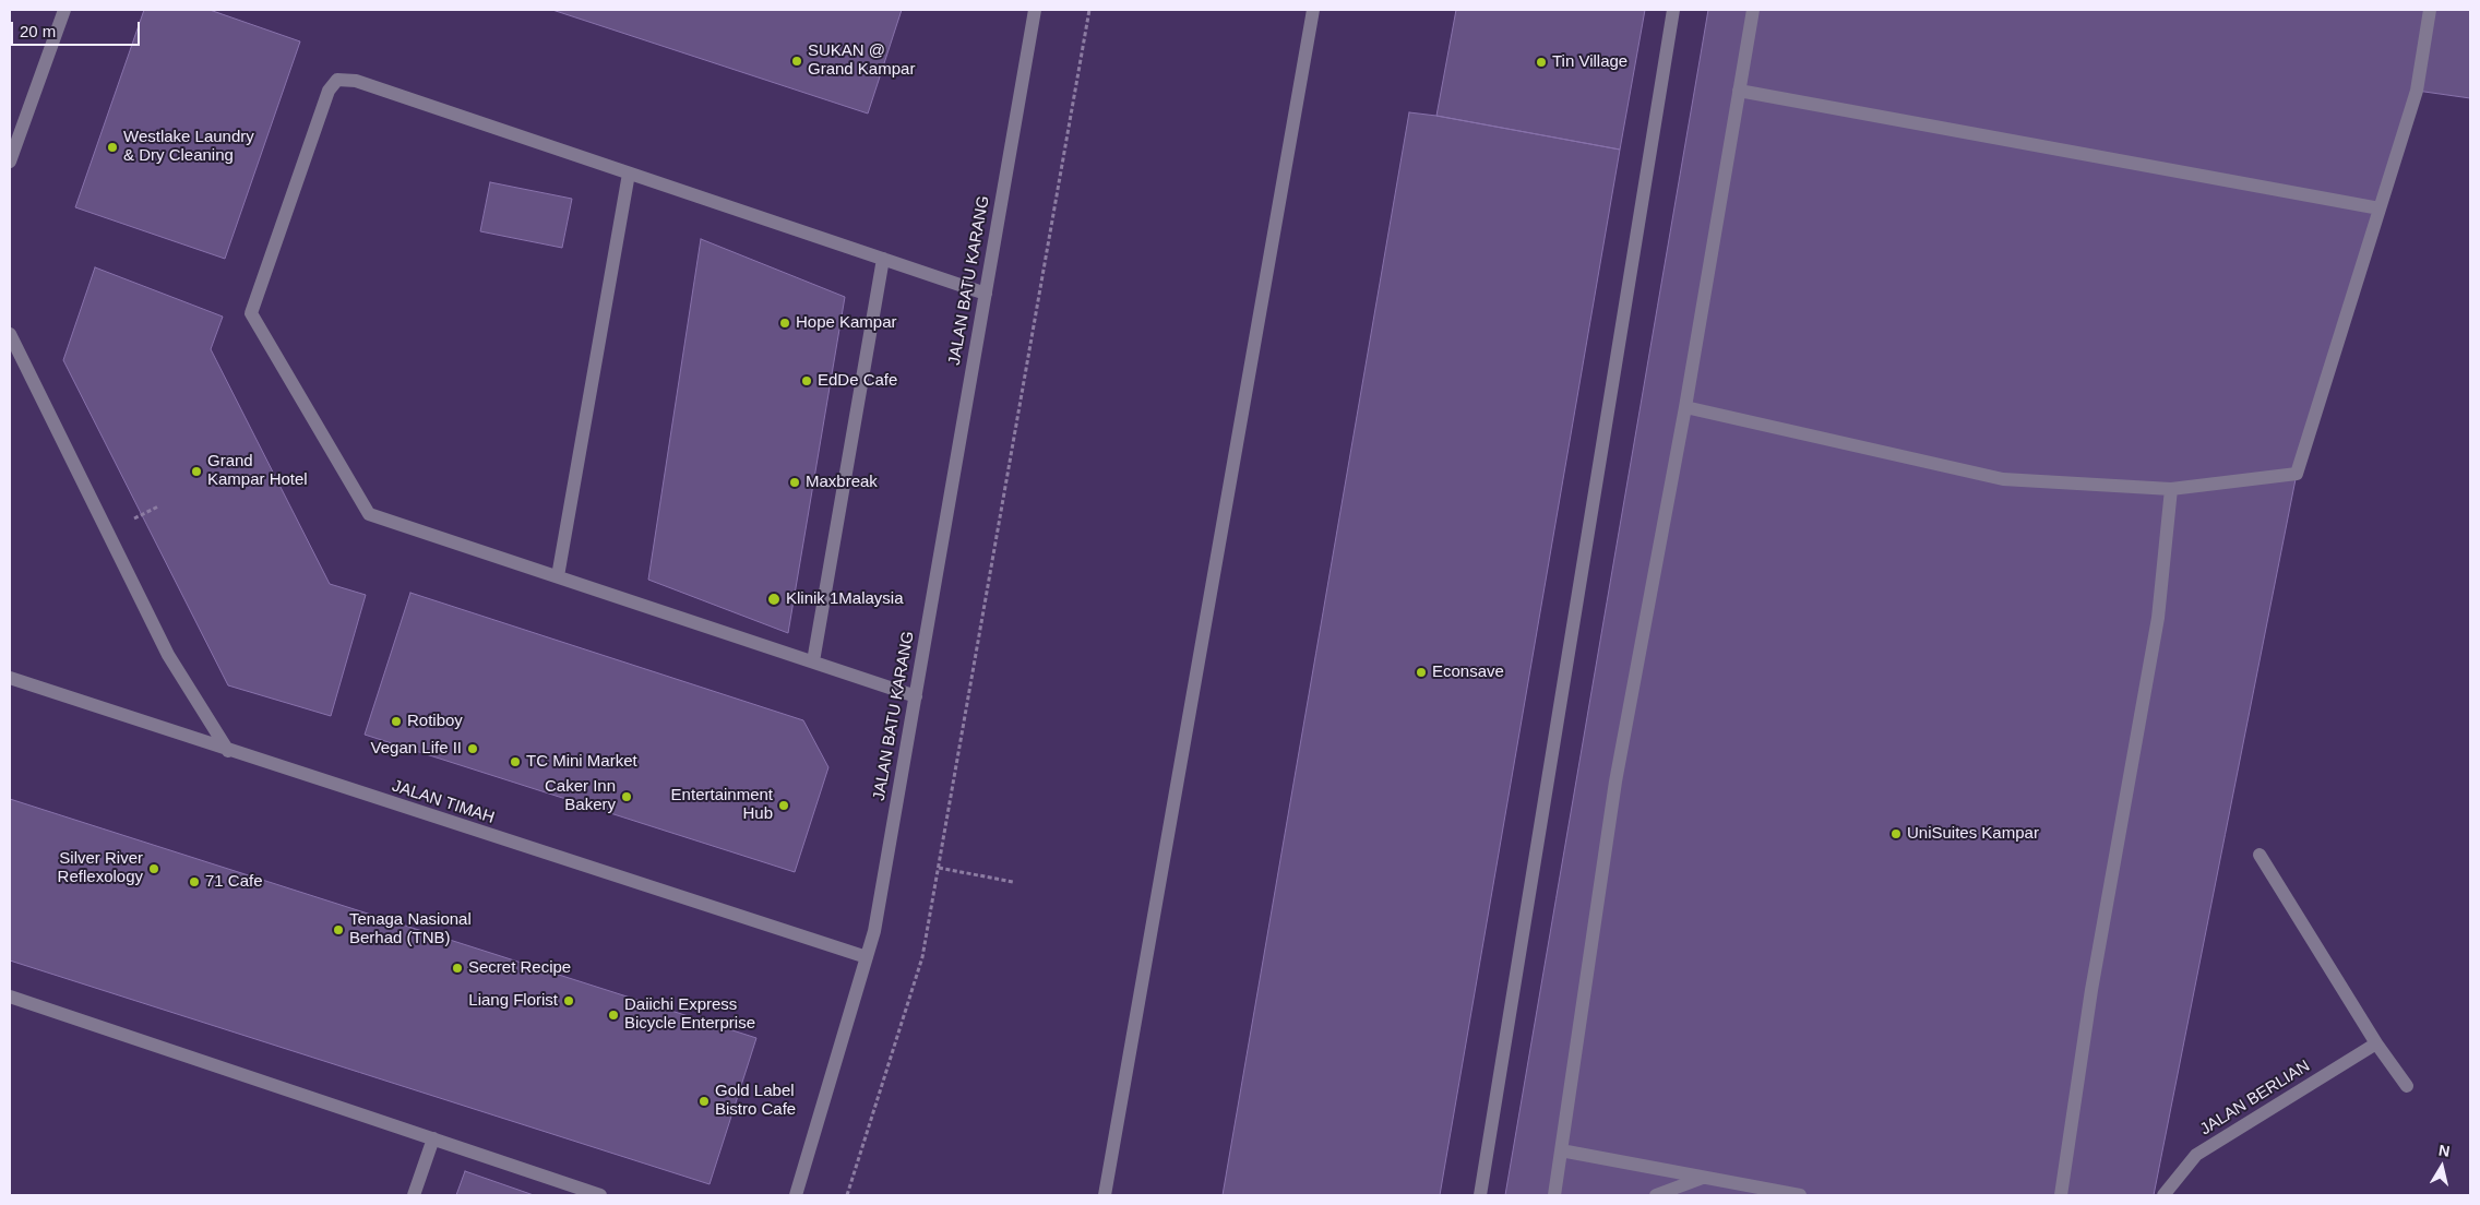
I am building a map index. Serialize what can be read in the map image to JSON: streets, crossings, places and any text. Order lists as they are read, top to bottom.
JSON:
{
  "streets": {
    "street": ["JALAN BATU KARANG", "JALAN TIMAH", "JALAN BERLIAN"]
  },
  "crossings": [
    ["JALAN BATU KARANG", "JALAN TIMAH"]
  ],
  "places": [
    "SUKAN @ Grand Kampar",
    "Tin Village",
    "Westlake Laundry & Dry Cleaning",
    "Hope Kampar",
    "EdDe Cafe",
    "Grand Kampar Hotel",
    "Maxbreak",
    "Klinik 1Malaysia",
    "Econsave",
    "Rotiboy",
    "Vegan Life II",
    "TC Mini Market",
    "Caker Inn Bakery",
    "Entertainment Hub",
    "UniSuites Kampar",
    "Silver River Reflexology",
    "71 Cafe",
    "Tenaga Nasional Berhad (TNB)",
    "Secret Recipe",
    "Liang Florist",
    "Daiichi Express Bicycle Enterprise",
    "Gold Label Bistro Cafe"
  ],
  "scale_bar": "20 m",
  "north": "top"
}
